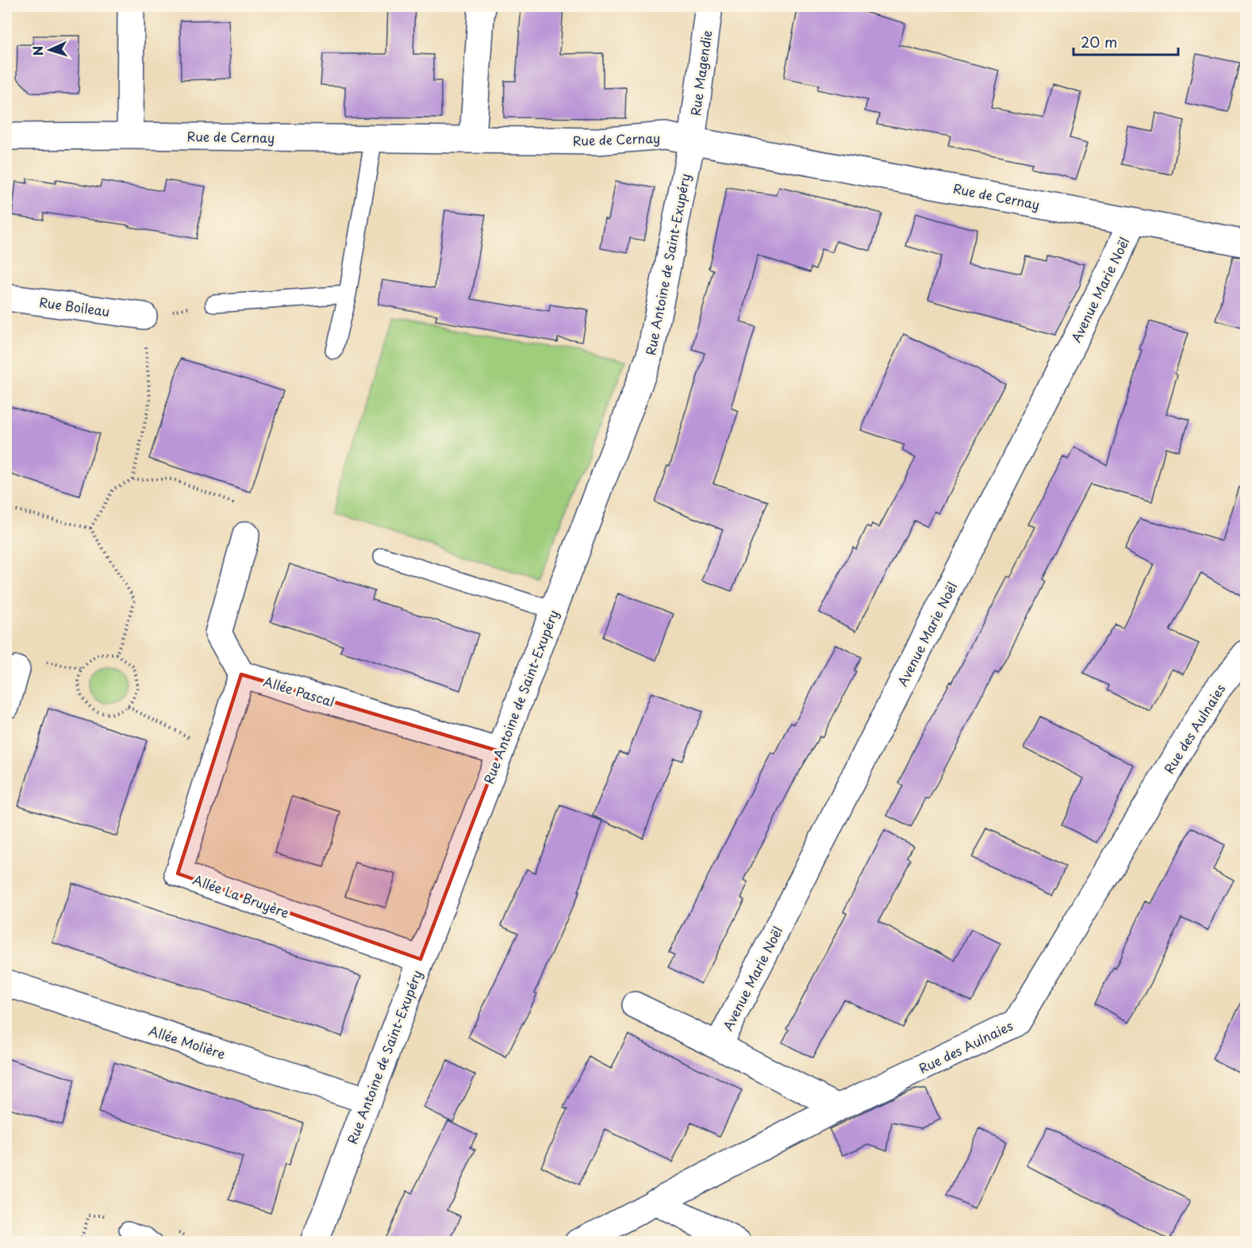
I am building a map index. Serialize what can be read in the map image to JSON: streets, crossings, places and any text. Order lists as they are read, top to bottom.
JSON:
{
  "streets": {
    "street": [
      "Rue Magendie",
      "Rue de Cernay",
      "Rue Antoine de Saint-Exupéry",
      "Avenue Marie Noël",
      "Rue Boileau",
      "Allée Pascal",
      "Rue des Aulnaies",
      "Allée La Bruyère",
      "Allée Molière"
    ]
  },
  "crossings": [
    ["Rue Magendie", "Rue de Cernay"],
    ["Rue Magendie", "Rue Antoine de Saint-Exupéry"],
    ["Rue de Cernay", "Rue Antoine de Saint-Exupéry"],
    ["Rue de Cernay", "Avenue Marie Noël"],
    ["Rue Antoine de Saint-Exupéry", "Allée Pascal"],
    ["Rue Antoine de Saint-Exupéry", "Allée La Bruyère"],
    ["Rue Antoine de Saint-Exupéry", "Allée Molière"],
    ["Avenue Marie Noël", "Rue des Aulnaies"],
    ["Allée Pascal", "Allée La Bruyère"]
  ],
  "scale_bar": "20 m",
  "north": "left"
}
